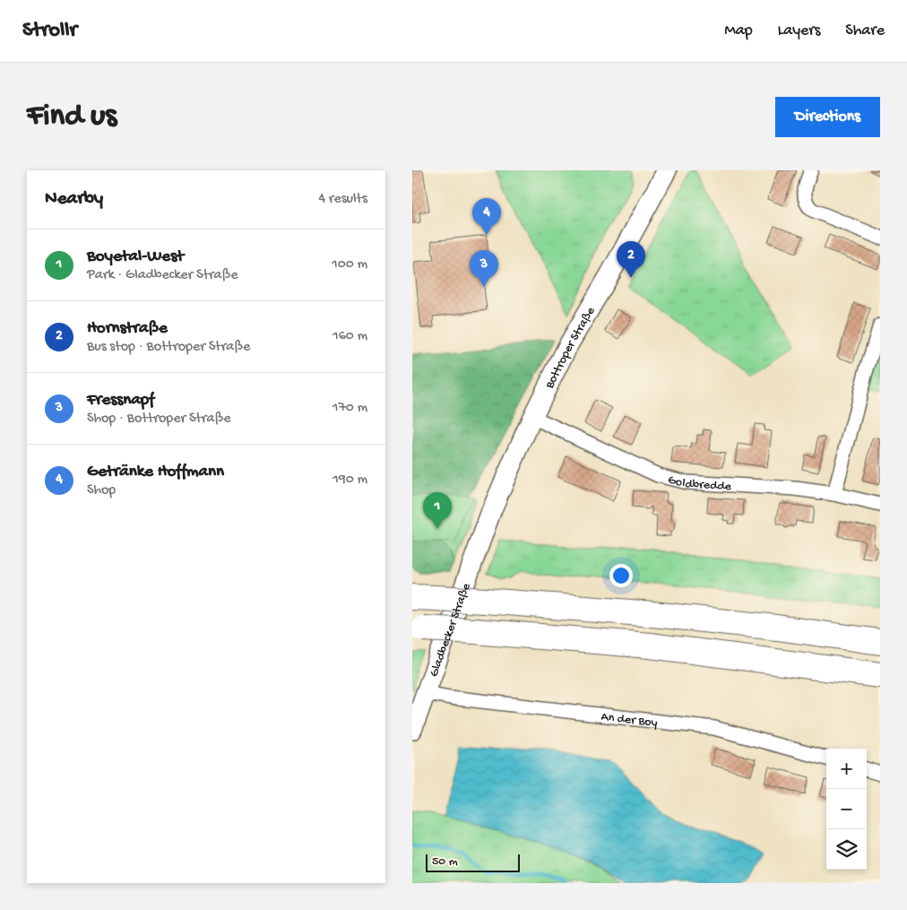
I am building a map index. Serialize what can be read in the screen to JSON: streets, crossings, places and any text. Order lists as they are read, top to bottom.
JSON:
{
  "streets": {
    "main road": ["Bottroper Straße", "Gladbecker Straße"],
    "street": ["Goldbredde", "An der Boy"]
  },
  "crossings": [
    ["Bottroper Straße", "Goldbredde"],
    ["Bottroper Straße", "Gladbecker Straße"],
    ["Gladbecker Straße", "An der Boy"]
  ],
  "scale_bar": "50 m",
  "page": {
    "header": "Strollr",
    "nav": ["Map", "Layers", "Share"],
    "buttons": "Directions",
    "title": "Find us",
    "heading": ["Nearby", "4 results"],
    "pins": [
      "4",
      "2",
      "3",
      "1"
    ],
    "list": [
      {
        "mark": "1",
        "name": "Boyetal-West",
        "note": "Park · Gladbecker Straße",
        "value": "100 m"
      },
      {
        "mark": "2",
        "name": "Hornstraße",
        "note": "Bus stop · Bottroper Straße",
        "value": "160 m"
      },
      {
        "mark": "3",
        "name": "Fressnapf",
        "note": "Shop · Bottroper Straße",
        "value": "170 m"
      },
      {
        "mark": "4",
        "name": "Getränke Hoffmann",
        "note": "Shop",
        "value": "190 m"
      }
    ],
    "map_buttons": ["+", "−"],
    "scale": "50 m"
  }
}
